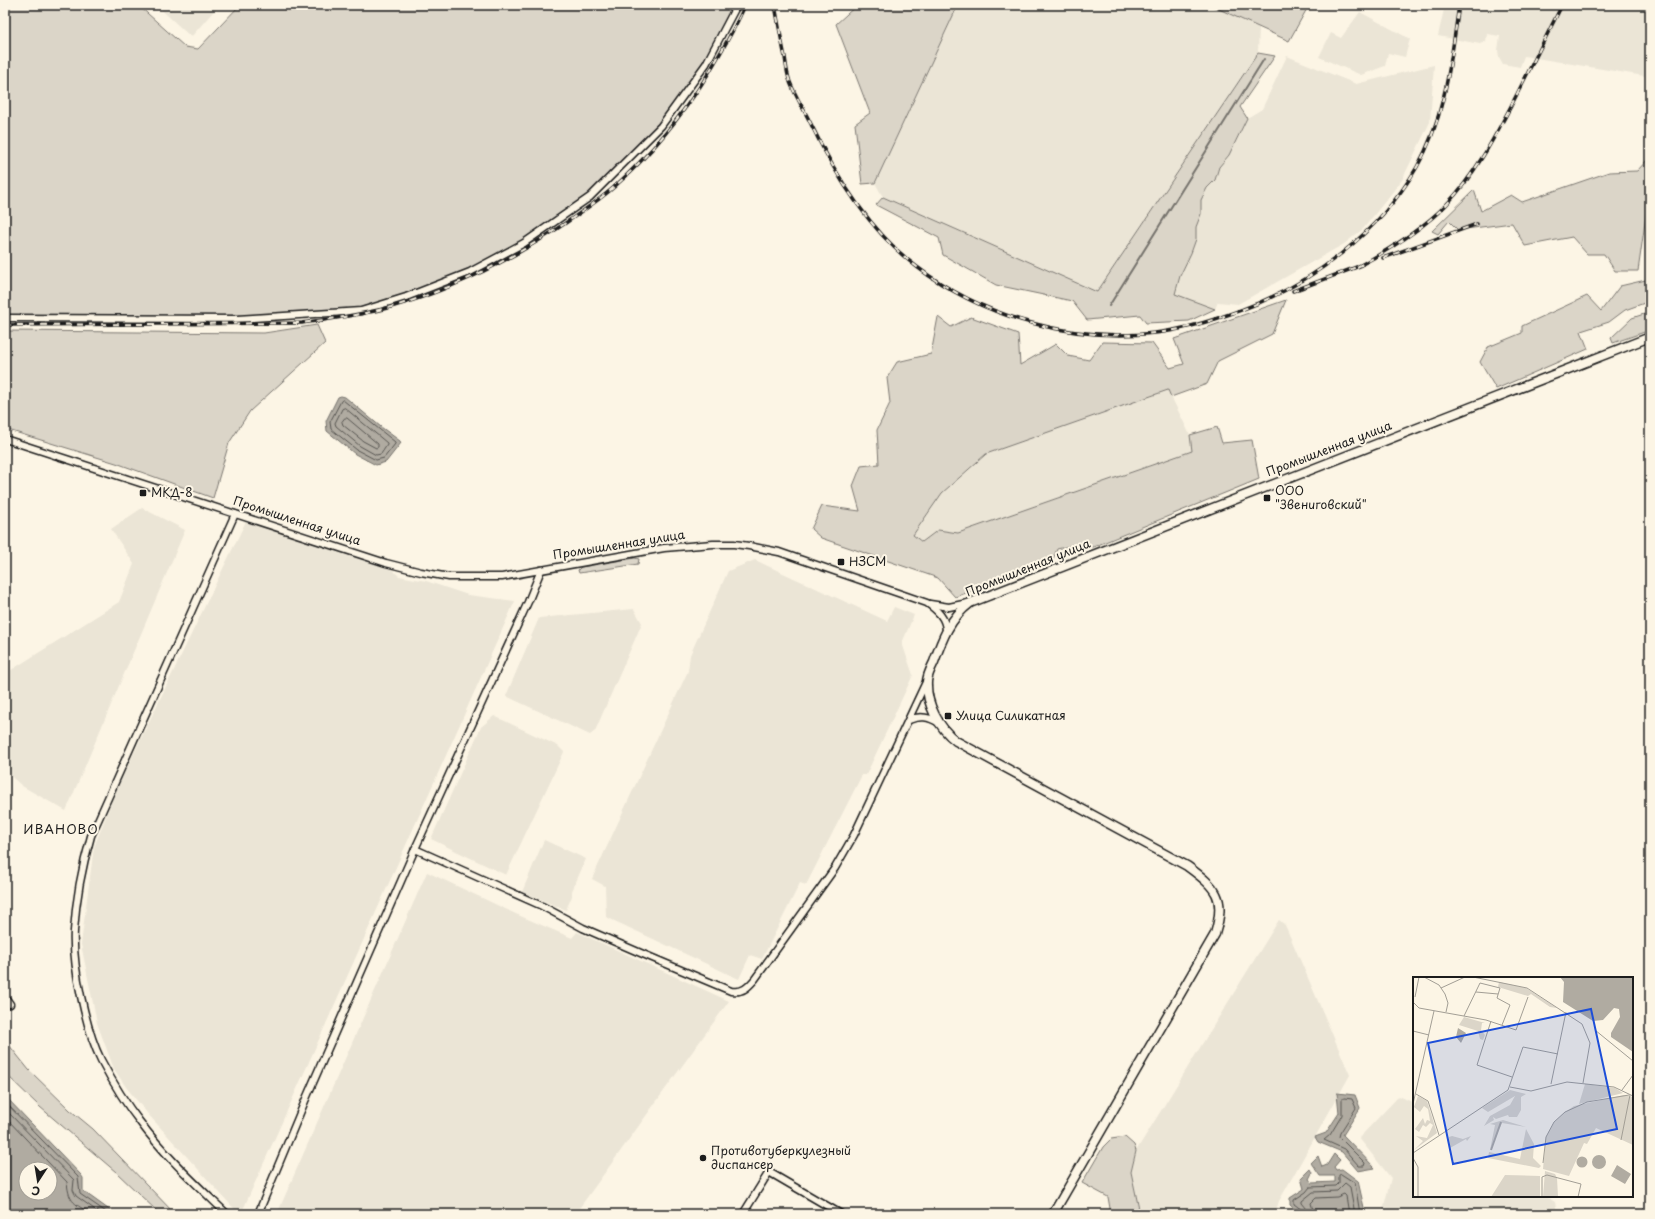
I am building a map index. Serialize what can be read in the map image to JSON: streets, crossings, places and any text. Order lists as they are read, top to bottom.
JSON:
{
  "streets": {
    "street": ["Промышленная улица"]
  },
  "districts": ["ИВАНОВО"],
  "places": {
    "transit": [
      "МКД-8",
      "ООО \"Звениговский\"",
      "НЗСМ",
      "Улица Силикатная"
    ],
    "other": ["Противотуберкулезный диспансер"]
  },
  "north": "bottom"
}
